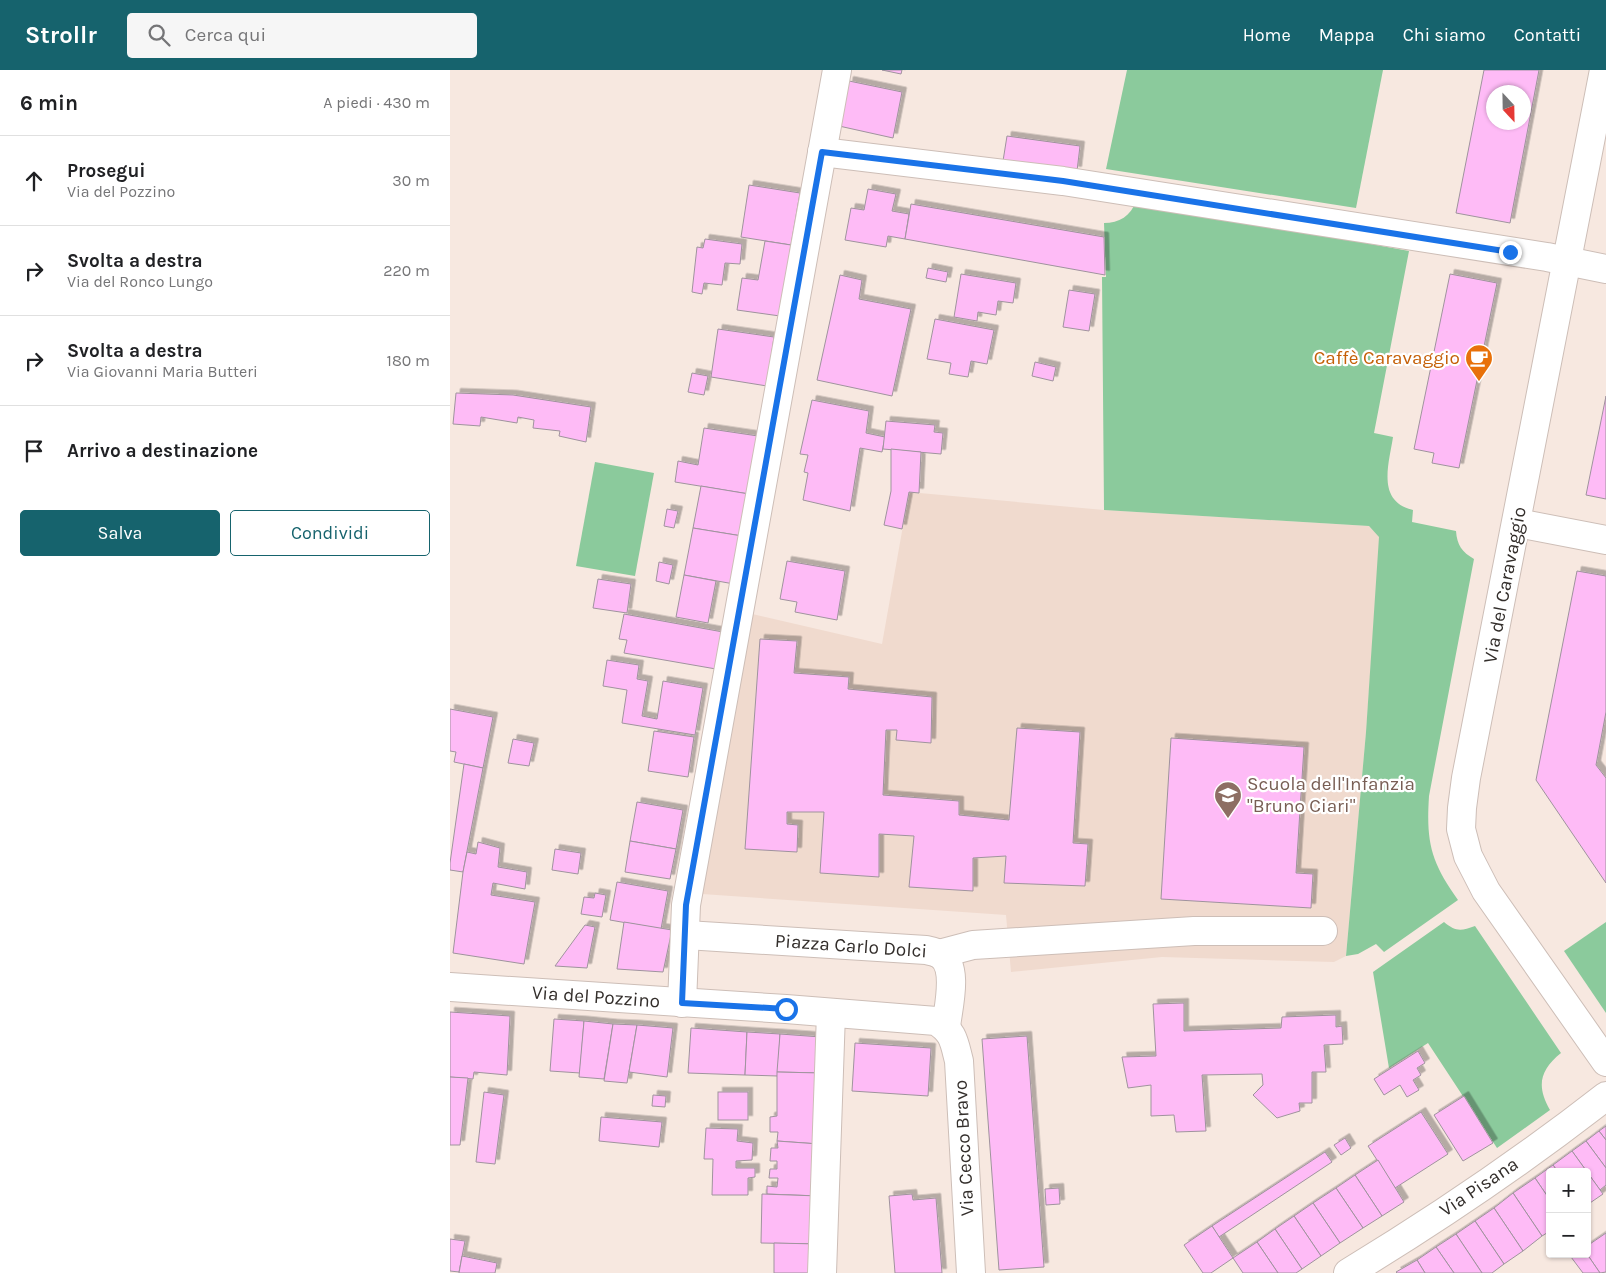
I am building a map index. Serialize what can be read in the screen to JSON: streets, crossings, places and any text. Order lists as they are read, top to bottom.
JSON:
{
  "streets": {
    "street": [
      "Via del Caravaggio",
      "Piazza Carlo Dolci",
      "Via del Pozzino",
      "Via Cecco Bravo",
      "Via Pisana"
    ]
  },
  "crossings": [
    ["Piazza Carlo Dolci", "Via del Pozzino"],
    ["Piazza Carlo Dolci", "Via Cecco Bravo"],
    ["Via del Pozzino", "Via Cecco Bravo"]
  ],
  "places": {
    "cafe": ["Caffè Caravaggio"],
    "school or university": ["Scuola dell'Infanzia \"Bruno Ciari\""]
  },
  "north": "bottom",
  "page": {
    "header": "Strollr",
    "search": "Cerca qui",
    "nav": [
      "Home",
      "Mappa",
      "Chi siamo",
      "Contatti"
    ],
    "heading": ["6 min", "A piedi · 430 m"],
    "list": [
      ["Prosegui", "Via del Pozzino", "30 m"],
      ["Svolta a destra", "Via del Ronco Lungo", "220 m"],
      ["Svolta a destra", "Via Giovanni Maria Butteri", "180 m"],
      "Arrivo a destinazione"
    ],
    "buttons": ["Salva", "Condividi"],
    "map_buttons": ["+", "−"]
  }
}
